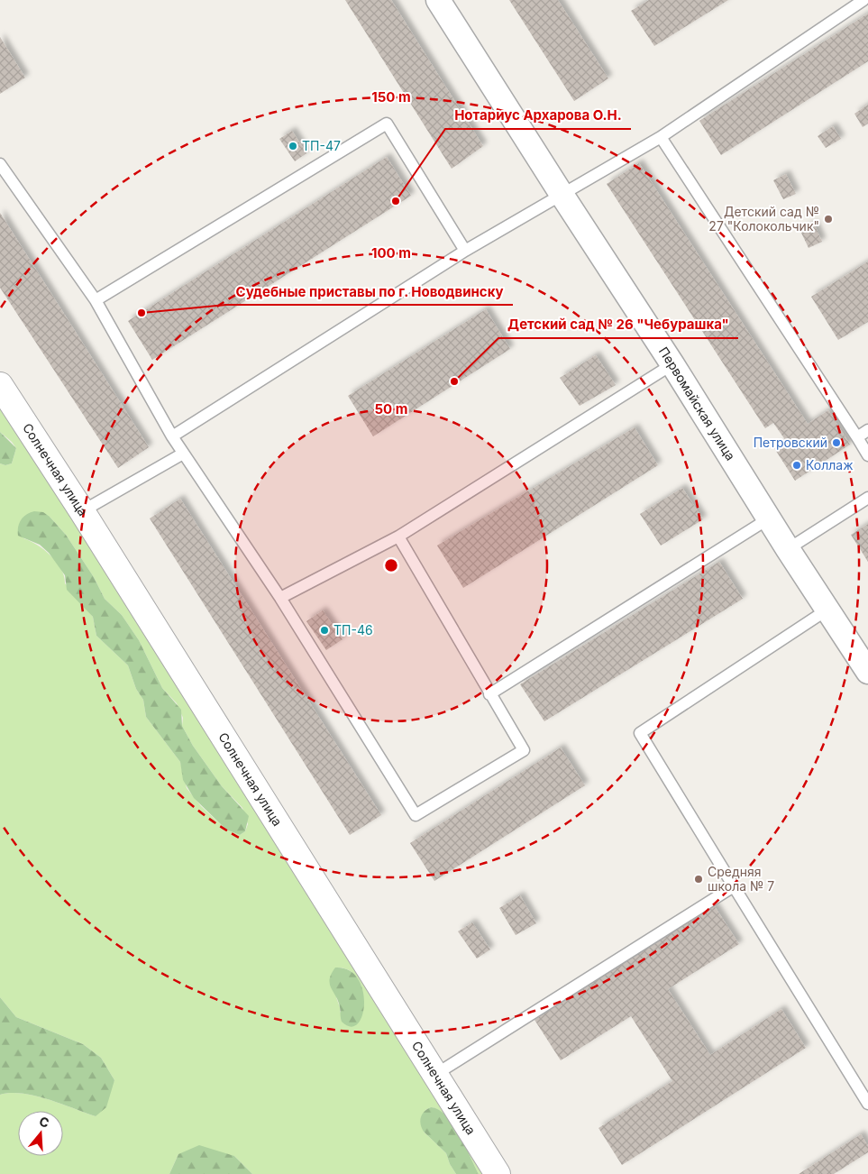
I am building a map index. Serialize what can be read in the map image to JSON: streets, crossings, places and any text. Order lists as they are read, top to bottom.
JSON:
{
  "streets": {
    "street": ["Первомайская улица", "Солнечная улица"]
  },
  "places": [
    "ТП-47",
    "Нотариус Архарова О.Н.",
    "Детский сад № 27 \"Колокольчик\"",
    "Судебные приставы по г. Новодвинску",
    "Детский сад № 26 \"Чебурашка\"",
    "Петровский",
    "Коллаж",
    "ТП-46",
    "Средняя школа № 7"
  ],
  "north": "top",
  "rings": ["150 m", "100 m", "50 m"]
}
